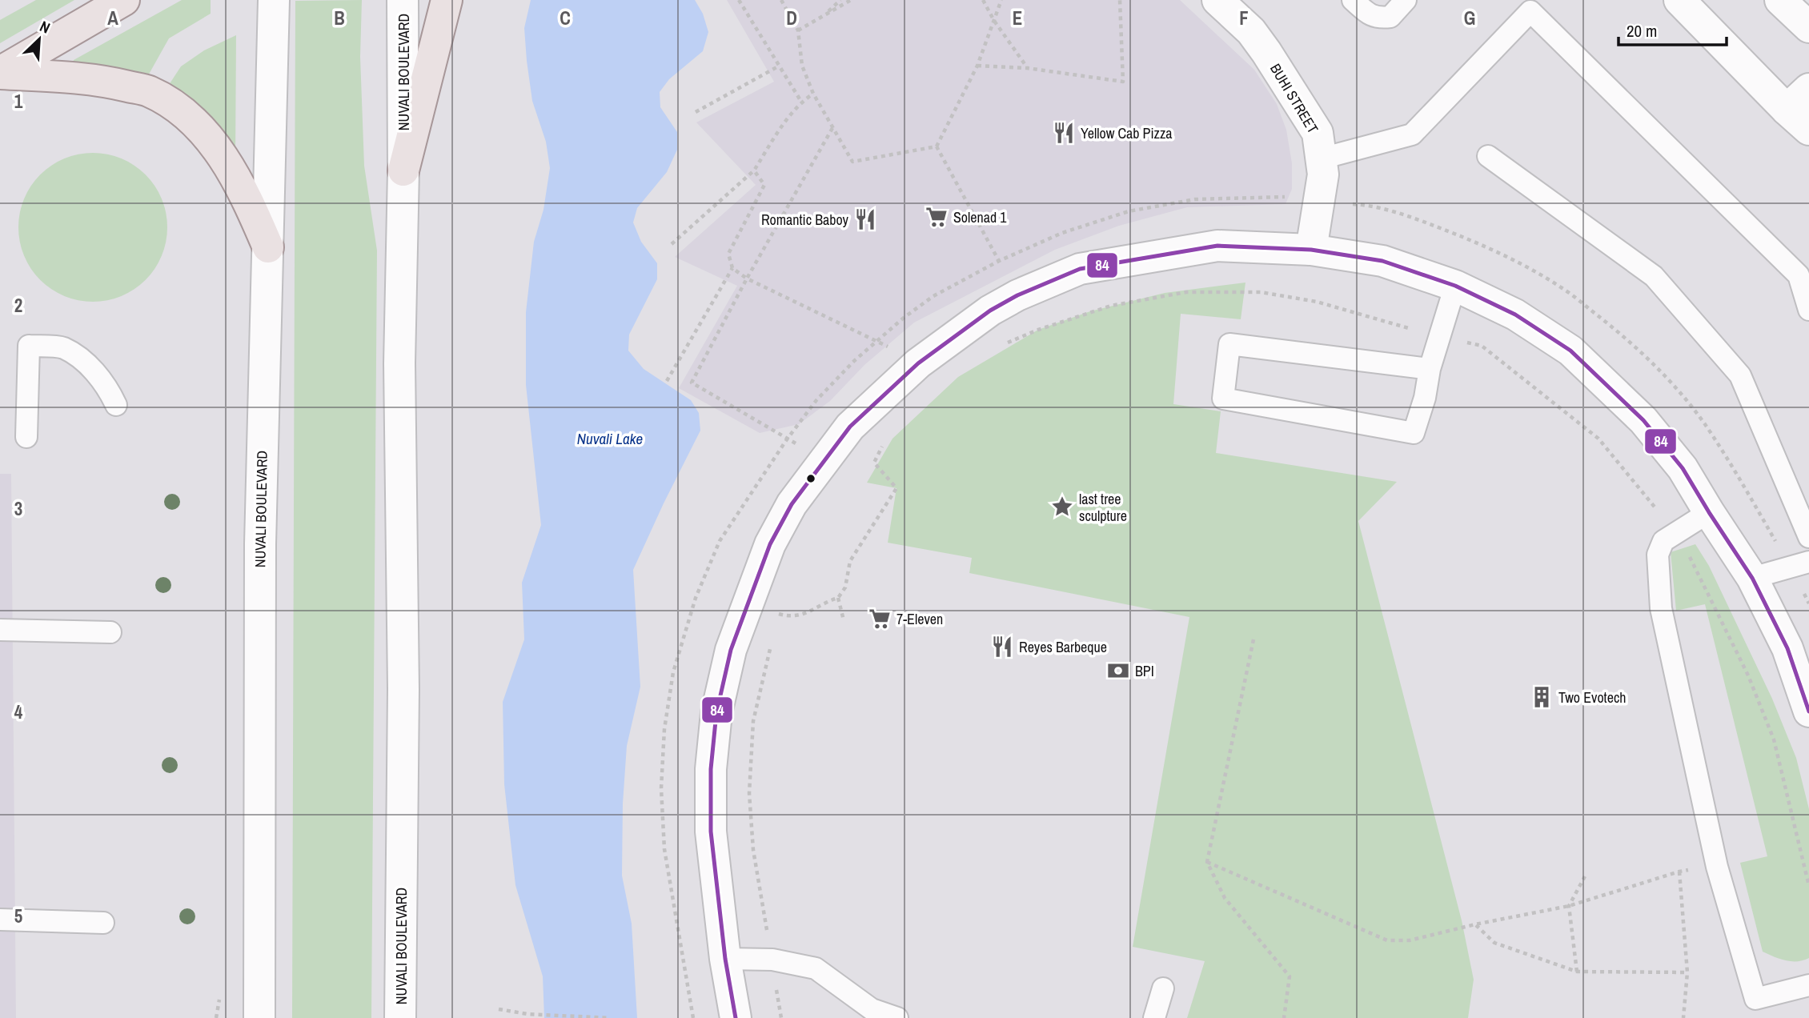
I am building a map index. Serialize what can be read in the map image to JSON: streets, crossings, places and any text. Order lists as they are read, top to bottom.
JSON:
{
  "streets": {
    "street": ["NUVALI BOULEVARD", "BUHI STREET"]
  },
  "water": ["Nuvali Lake"],
  "places": {
    "restaurant": ["Yellow Cab Pizza", "Romantic Baboy", "Reyes Barbeque"],
    "supermarket": ["Solenad 1", "7-Eleven"],
    "place": ["last tree sculpture"],
    "bank": ["BPI"],
    "building": ["Two Evotech"]
  },
  "lines": ["transit line 84"],
  "scale_bar": "20 m",
  "north": "top right",
  "grid": {
    "columns": [
      "A",
      "B",
      "C",
      "D",
      "E",
      "F",
      "G"
    ],
    "rows": [
      "1",
      "2",
      "3",
      "4",
      "5"
    ]
  }
}
